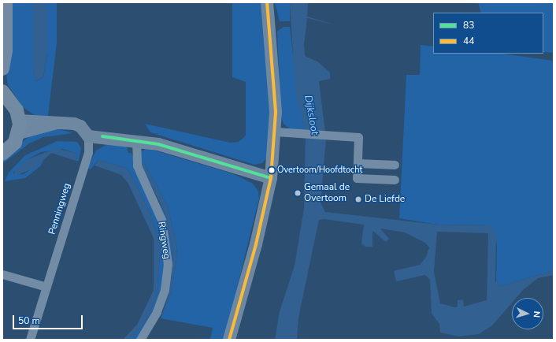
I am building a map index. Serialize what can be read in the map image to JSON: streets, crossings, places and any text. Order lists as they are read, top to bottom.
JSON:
{
  "streets": {
    "street": ["Penningweg", "Ringweg"]
  },
  "water": ["Dijksloot"],
  "places": ["Overtoom/Hoofdtocht", "Gemaal de Overtoom", "De Liefde"],
  "lines": ["transit line 44", "transit line 83"],
  "legend": ["83", "44"],
  "scale_bar": "50 m",
  "north": "right"
}
